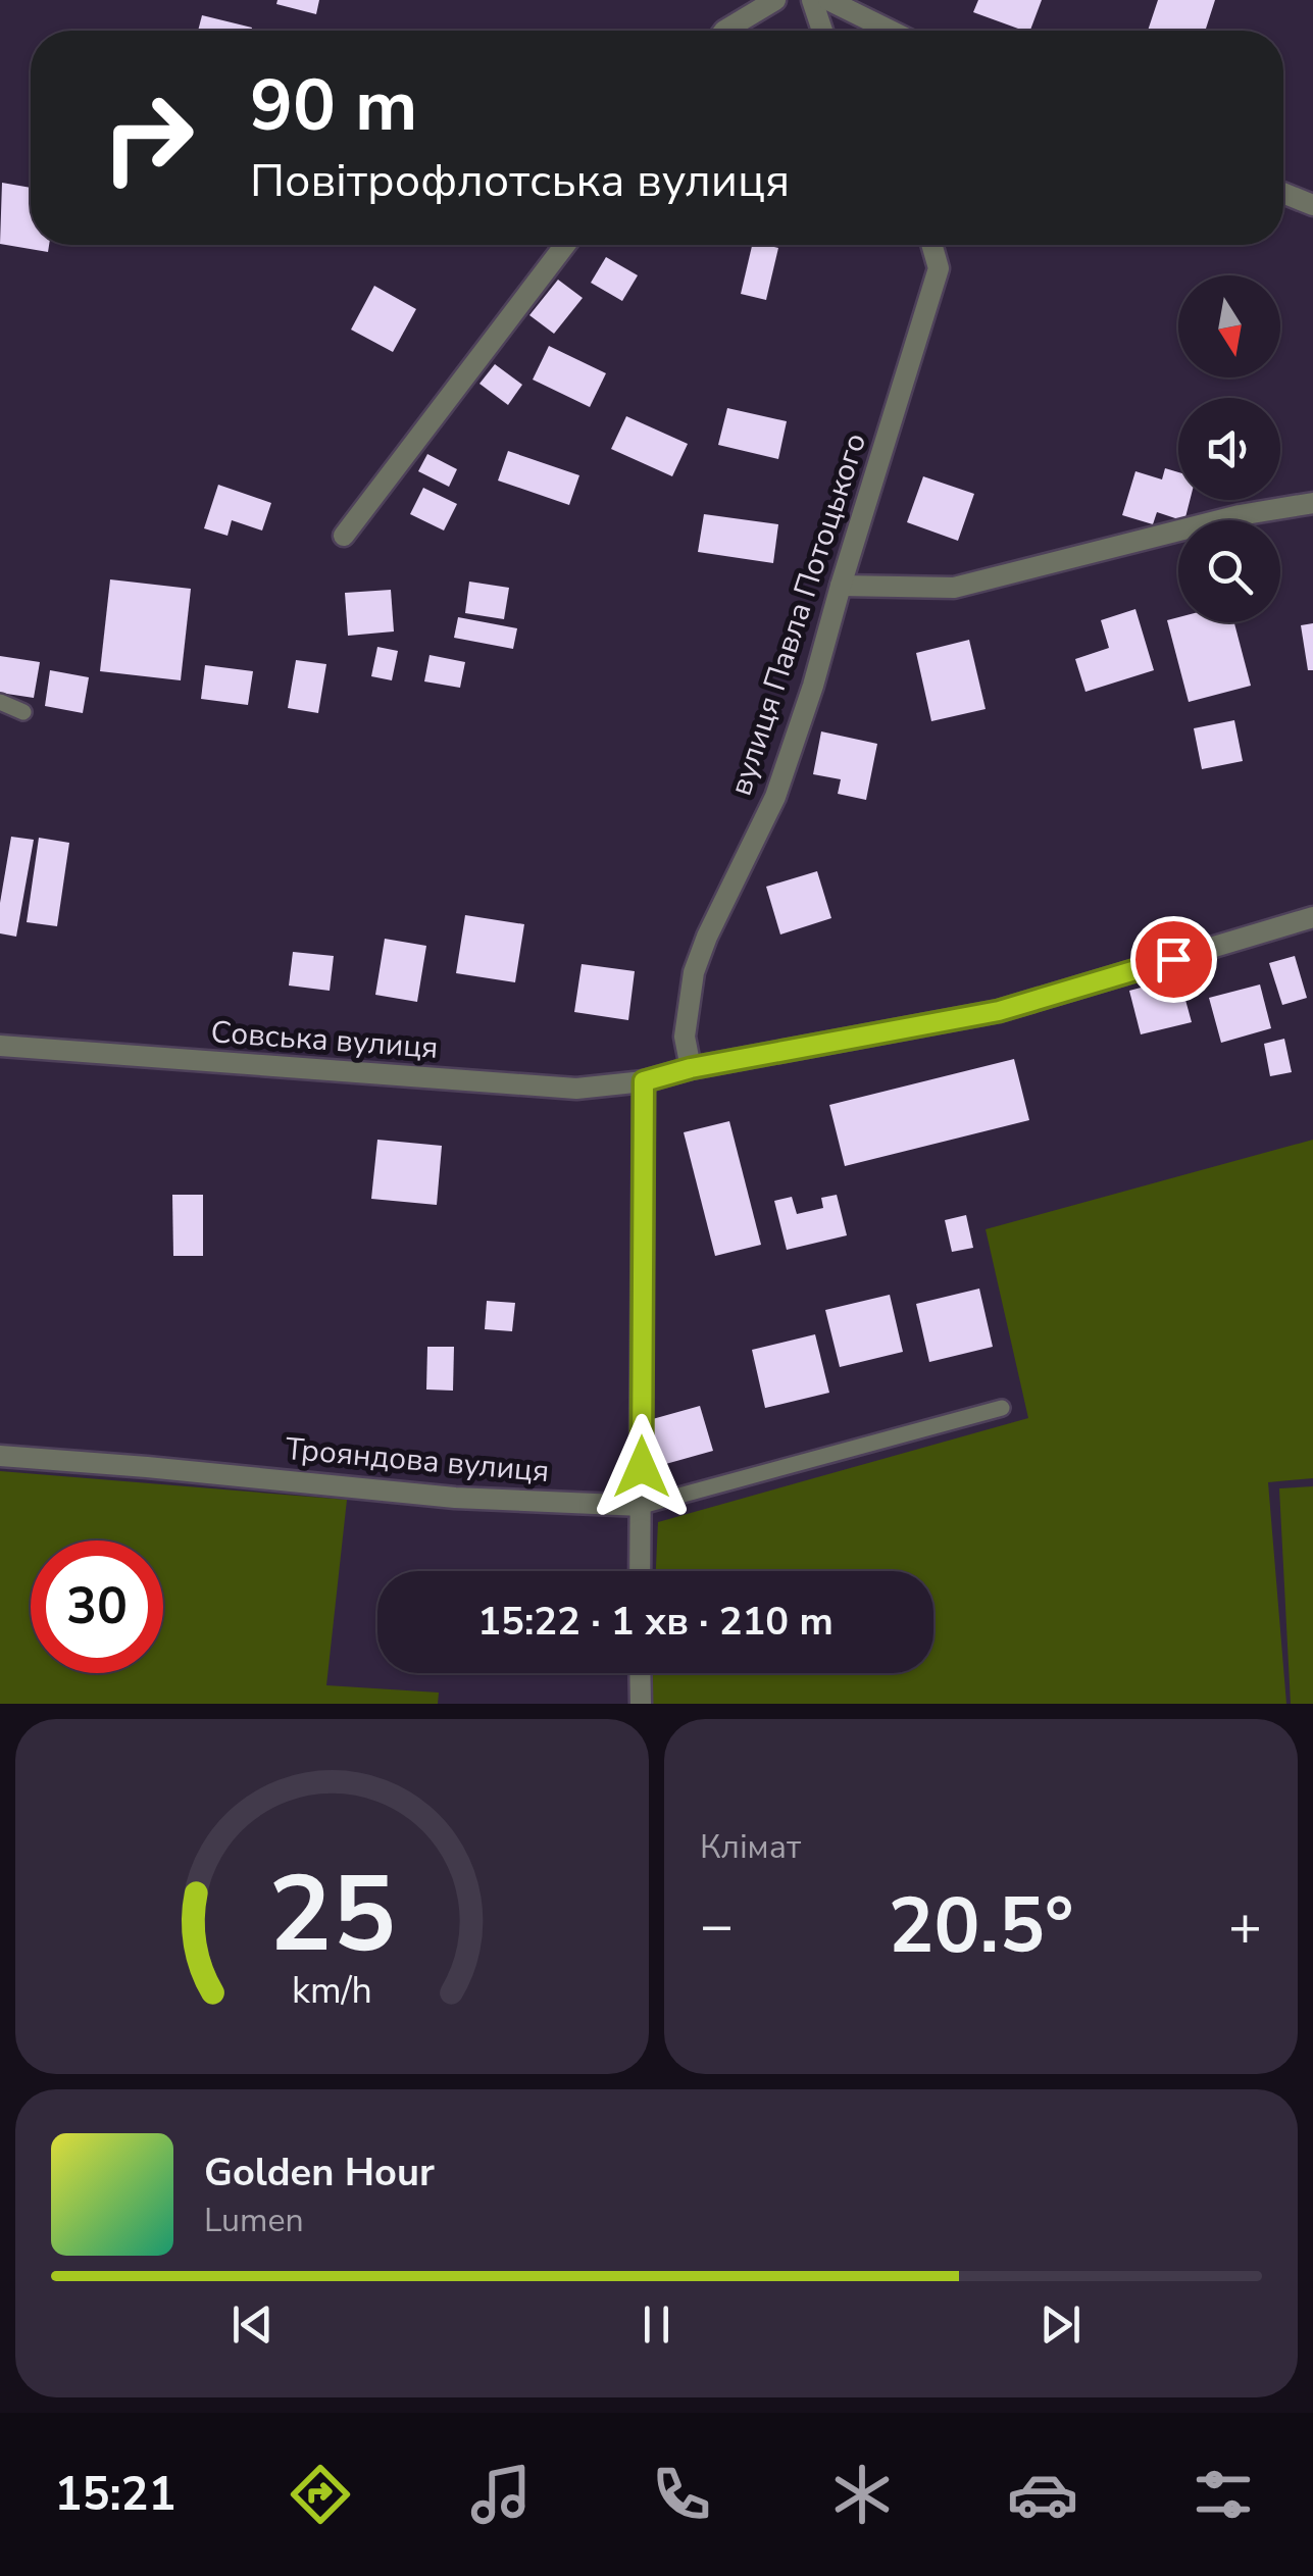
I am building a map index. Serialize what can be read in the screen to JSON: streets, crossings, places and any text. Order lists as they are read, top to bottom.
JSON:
{
  "streets": {
    "street": ["вулиця Павла Потоцького", "Совська вулиця", "Трояндова вулиця"]
  },
  "crossings": [
    ["вулиця Павла Потоцького", "Совська вулиця"]
  ],
  "north": "bottom",
  "page": {
    "turn": ["90 m", "Повітрофлотська вулиця"],
    "limit": "30",
    "trip": "15:22 · 1 хв · 210 m",
    "tile": "Клімат",
    "heat": ["−", "20.5°", "+"],
    "song": ["Golden Hour", "Lumen"],
    "tabs": "15:21",
    "gauge": ["25", "km/h"]
  }
}
